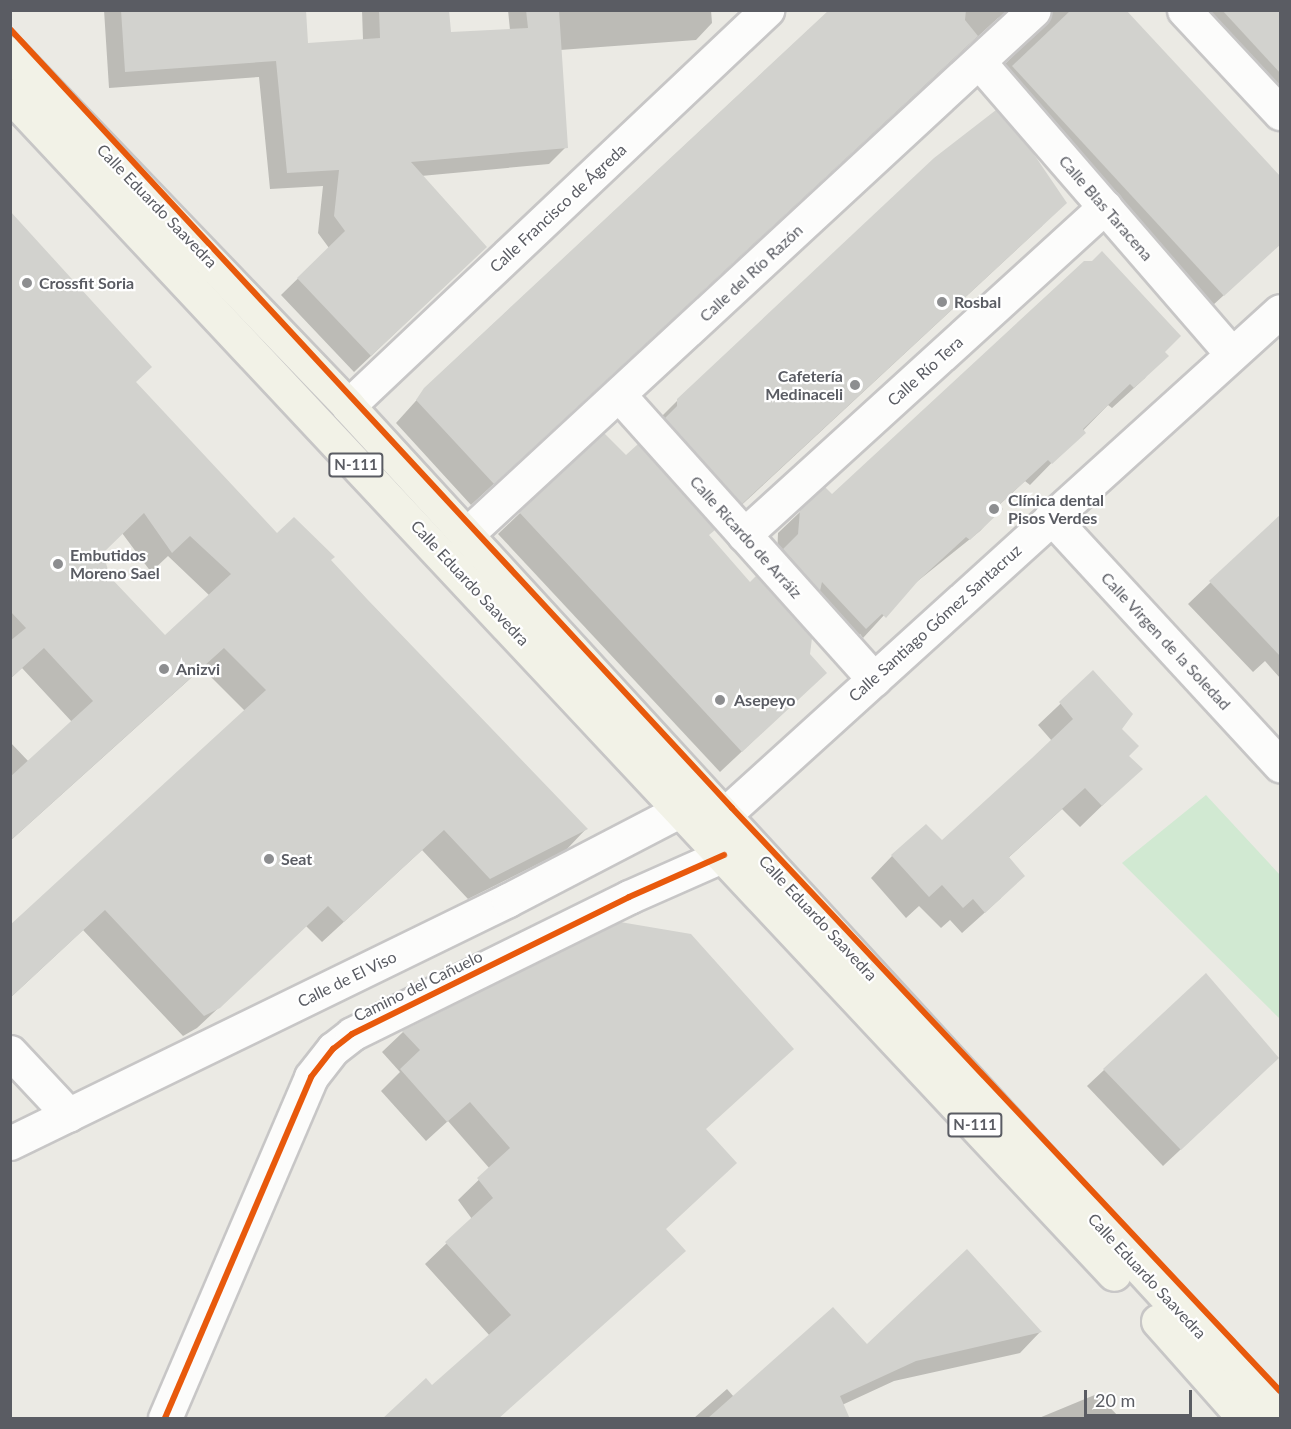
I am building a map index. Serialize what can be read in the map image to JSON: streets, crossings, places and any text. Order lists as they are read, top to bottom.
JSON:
{
  "streets": {
    "main road": ["Calle Eduardo Saavedra", "N-111"],
    "street": [
      "Calle Francisco de Ágreda",
      "Calle Blas Taracena",
      "Calle del Río Razón",
      "Calle Río Tera",
      "Calle Ricardo de Arráiz",
      "Calle Santiago Gómez Santacruz",
      "Calle Virgen de la Soledad",
      "Calle de El Viso",
      "Camino del Cañuelo"
    ]
  },
  "crossings": [
    ["Calle Eduardo Saavedra", "Calle Francisco de Ágreda"],
    ["Calle Eduardo Saavedra", "Calle del Río Razón"],
    ["Calle Eduardo Saavedra", "Calle Santiago Gómez Santacruz"],
    ["Calle Eduardo Saavedra", "Calle de El Viso"],
    ["Calle Eduardo Saavedra", "Camino del Cañuelo"],
    ["Calle Blas Taracena", "Calle del Río Razón"],
    ["Calle Blas Taracena", "Calle Río Tera"],
    ["Calle Blas Taracena", "Calle Santiago Gómez Santacruz"],
    ["Calle del Río Razón", "Calle Ricardo de Arráiz"],
    ["Calle Río Tera", "Calle Ricardo de Arráiz"],
    ["Calle Ricardo de Arráiz", "Calle Santiago Gómez Santacruz"],
    ["Calle Santiago Gómez Santacruz", "Calle Virgen de la Soledad"]
  ],
  "places": [
    "Crossfit Soria",
    "Rosbal",
    "Cafetería Medinaceli",
    "Clínica dental Pisos Verdes",
    "Embutidos Moreno Sael",
    "Anizvi",
    "Asepeyo",
    "Seat"
  ],
  "scale_bar": "20 m"
}
